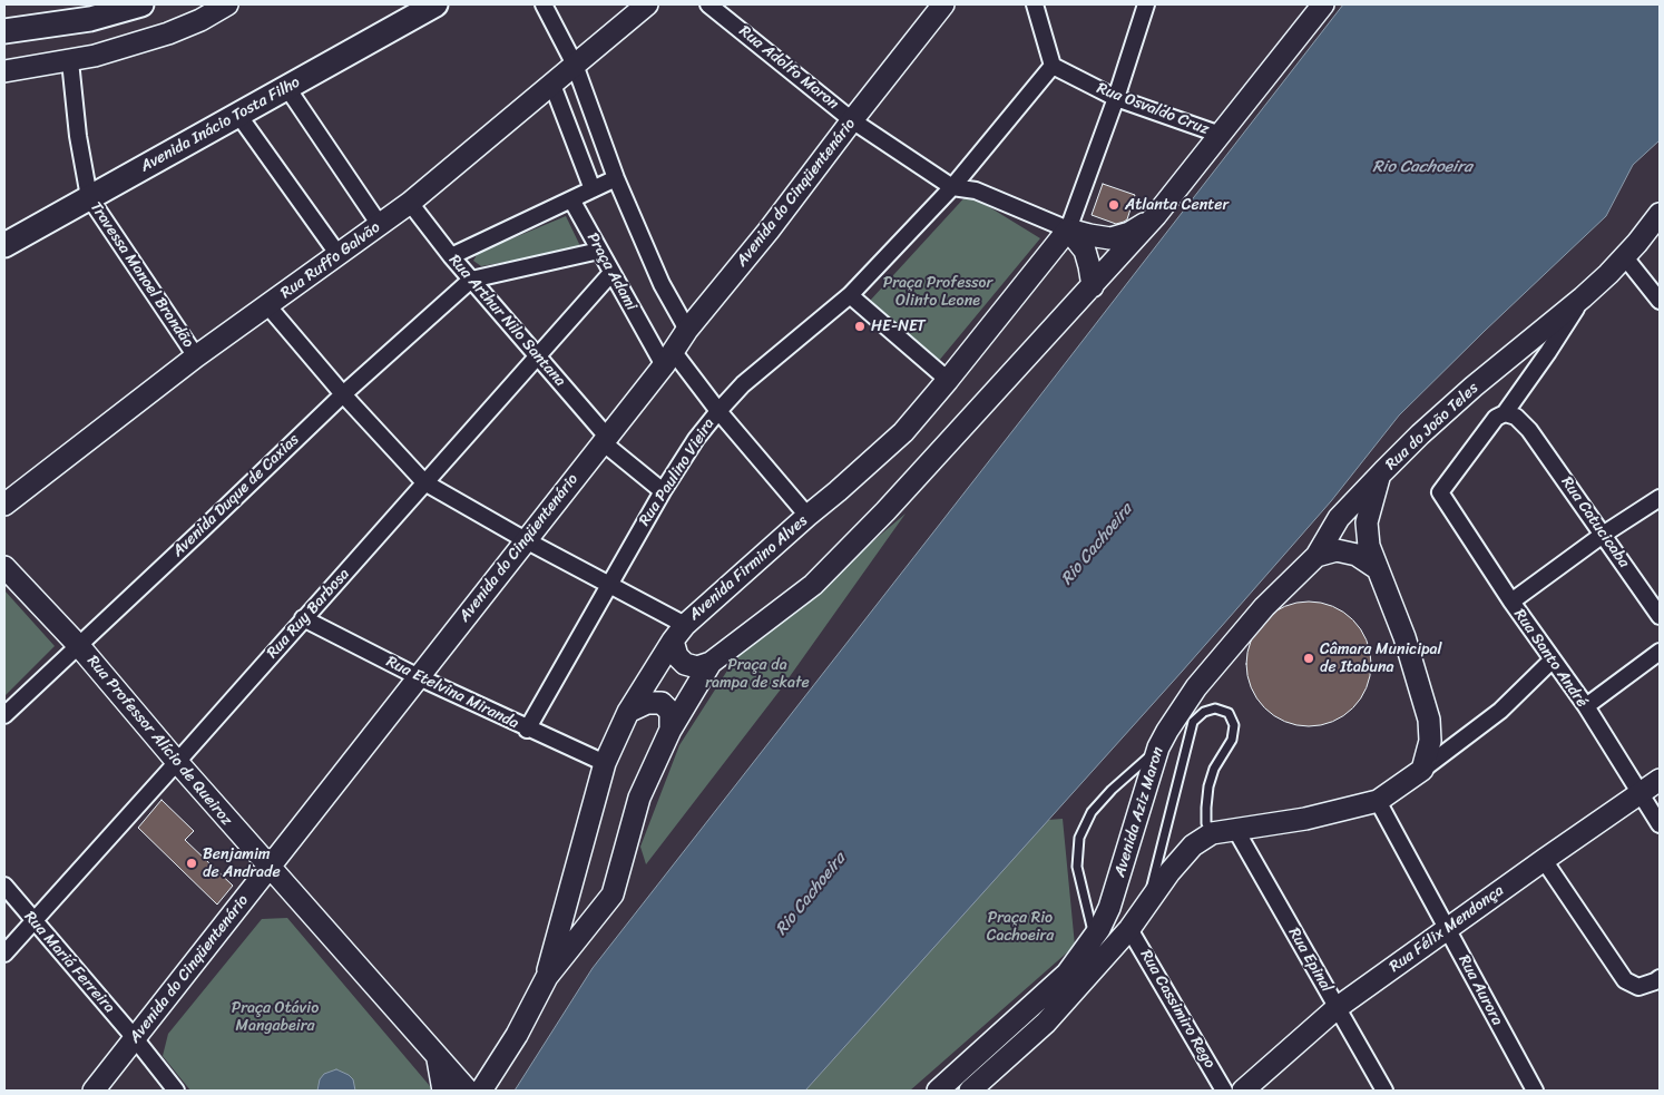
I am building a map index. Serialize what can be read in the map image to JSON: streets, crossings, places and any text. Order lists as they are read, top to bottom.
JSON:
{
  "streets": {
    "main road": [
      "Avenida Inácio Tosta Filho",
      "Avenida do Cinqüentenário",
      "Rua Ruffo Galvão",
      "Rua do João Teles",
      "Avenida Firmino Alves",
      "Rua Professor Alício de Queiroz",
      "Avenida Aziz Maron",
      "Rua Félix Mendonça"
    ],
    "street": [
      "Rua Adolfo Maron",
      "Rua Osvaldo Cruz",
      "Praça Adami",
      "Travessa Manoel Brandão",
      "Rua Arthur Nilo Santana",
      "Rua Paulino Vieira",
      "Avenida Duque de Caxias",
      "Rua Catucicaba",
      "Rua Ruy Barbosa",
      "Rua Santo André",
      "Rua Etelvina Miranda",
      "Rua Epinal",
      "Rua Mariá Ferreira",
      "Rua Aurora",
      "Rua Cassimiro Rego"
    ]
  },
  "crossings": [
    ["Rua Adolfo Maron", "Avenida do Cinqüentenário"],
    ["Rua Adolfo Maron", "Rua Paulino Vieira"],
    ["Rua Osvaldo Cruz", "Rua Paulino Vieira"],
    ["Avenida Inácio Tosta Filho", "Travessa Manoel Brandão"],
    ["Avenida do Cinqüentenário", "Praça Adami"],
    ["Avenida do Cinqüentenário", "Rua Arthur Nilo Santana"],
    ["Avenida do Cinqüentenário", "Rua Etelvina Miranda"],
    ["Avenida do Cinqüentenário", "Rua Professor Alício de Queiroz"],
    ["Avenida do Cinqüentenário", "Rua Mariá Ferreira"],
    ["Rua Ruffo Galvão", "Travessa Manoel Brandão"],
    ["Rua Ruffo Galvão", "Rua Arthur Nilo Santana"],
    ["Praça Adami", "Rua Paulino Vieira"],
    ["Praça Adami", "Avenida Firmino Alves"],
    ["Praça Adami", "Rua Ruy Barbosa"],
    ["Rua Arthur Nilo Santana", "Rua Paulino Vieira"],
    ["Rua Arthur Nilo Santana", "Avenida Duque de Caxias"],
    ["Rua Arthur Nilo Santana", "Rua Ruy Barbosa"],
    ["Rua do João Teles", "Avenida Aziz Maron"],
    ["Rua Paulino Vieira", "Rua Etelvina Miranda"],
    ["Avenida Duque de Caxias", "Rua Professor Alício de Queiroz"],
    ["Rua Catucicaba", "Rua Santo André"],
    ["Avenida Firmino Alves", "Rua Etelvina Miranda"],
    ["Rua Ruy Barbosa", "Rua Etelvina Miranda"],
    ["Rua Ruy Barbosa", "Rua Professor Alício de Queiroz"],
    ["Rua Ruy Barbosa", "Rua Mariá Ferreira"],
    ["Rua Santo André", "Rua Félix Mendonça"],
    ["Rua Félix Mendonça", "Rua Epinal"],
    ["Rua Félix Mendonça", "Rua Aurora"]
  ],
  "water": ["Rio Cachoeira"],
  "parks": [
    "Praça Professor Olinto Leone",
    "Praça da rampa de skate",
    "Praça Rio Cachoeira",
    "Praça Otávio Mangabeira"
  ],
  "places": [
    "Atlanta Center",
    "HE-NET",
    "Câmara Municipal de Itabuna",
    "Benjamim de Andrade"
  ]
}
